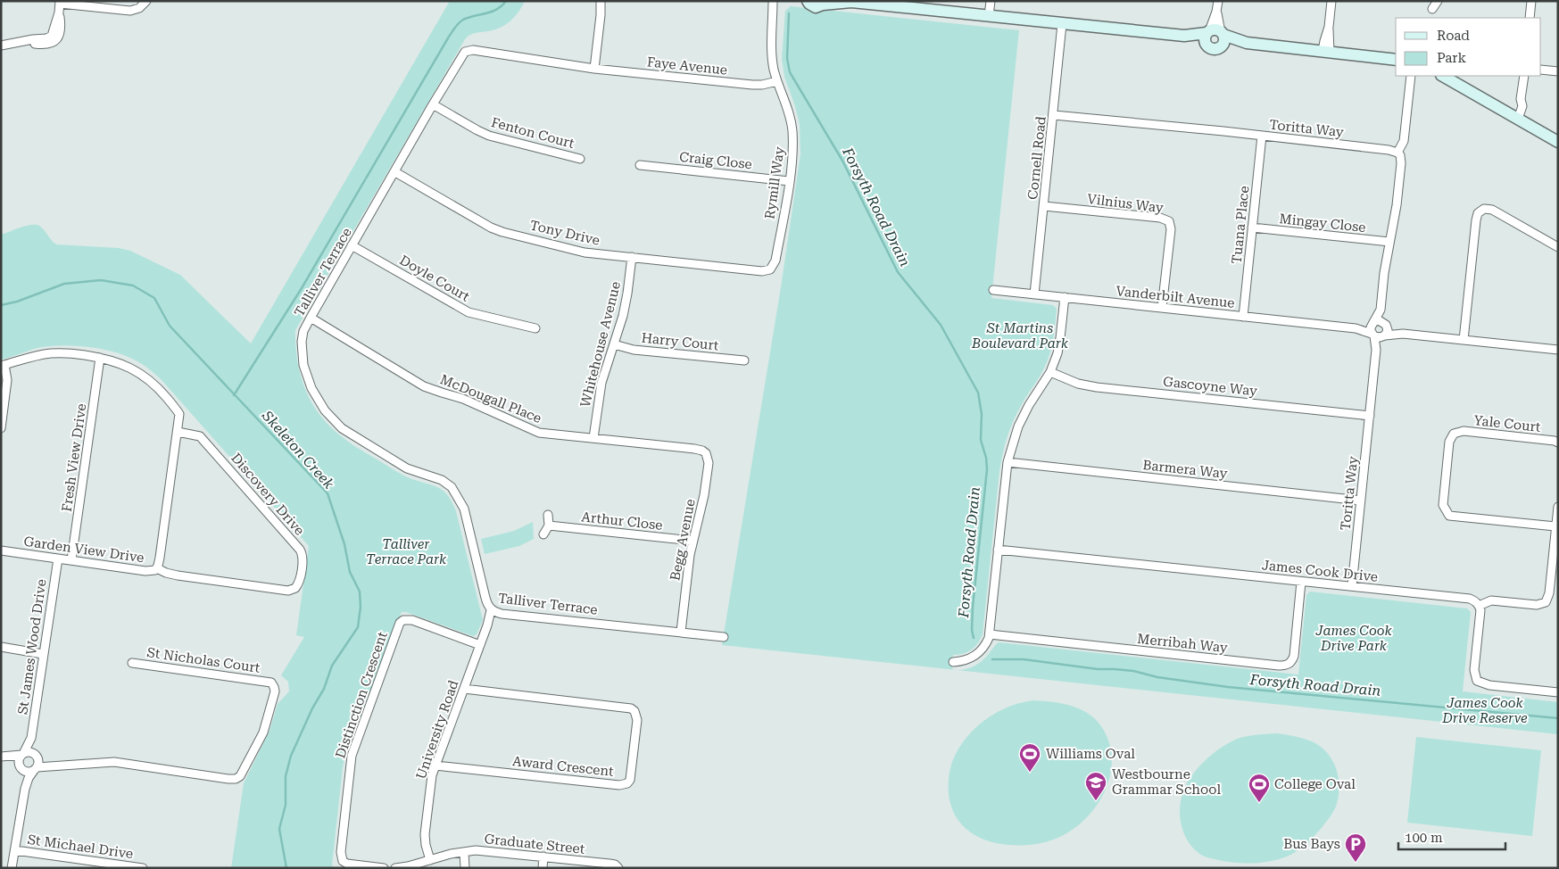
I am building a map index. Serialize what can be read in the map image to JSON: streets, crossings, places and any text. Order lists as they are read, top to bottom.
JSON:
{
  "streets": {
    "street": [
      "Faye Avenue",
      "Toritta Way",
      "Fenton Court",
      "Cornell Road",
      "Craig Close",
      "Rymill Way",
      "Vilnius Way",
      "Mingay Close",
      "Tuana Place",
      "Tony Drive",
      "Talliver Terrace",
      "Doyle Court",
      "Vanderbilt Avenue",
      "Harry Court",
      "Whitehouse Avenue",
      "Gascoyne Way",
      "McDougall Place",
      "Yale Court",
      "Fresh View Drive",
      "Barmera Way",
      "Discovery Drive",
      "Arthur Close",
      "Begg Avenue",
      "Garden View Drive",
      "James Cook Drive",
      "Merribah Way",
      "St James Wood Drive",
      "St Nicholas Court",
      "Distinction Crescent",
      "University Road",
      "Award Crescent",
      "Graduate Street",
      "St Michael Drive"
    ]
  },
  "crossings": [
    ["Faye Avenue", "Rymill Way"],
    ["Faye Avenue", "Talliver Terrace"],
    ["Toritta Way", "Cornell Road"],
    ["Toritta Way", "Tuana Place"],
    ["Toritta Way", "Vanderbilt Avenue"],
    ["Toritta Way", "Gascoyne Way"],
    ["Toritta Way", "Barmera Way"],
    ["Toritta Way", "James Cook Drive"],
    ["Fenton Court", "Talliver Terrace"],
    ["Cornell Road", "Vilnius Way"],
    ["Cornell Road", "Vanderbilt Avenue"],
    ["Craig Close", "Rymill Way"],
    ["Rymill Way", "Tony Drive"],
    ["Vilnius Way", "Vanderbilt Avenue"],
    ["Mingay Close", "Tuana Place"],
    ["Tuana Place", "Vanderbilt Avenue"],
    ["Tony Drive", "Talliver Terrace"],
    ["Tony Drive", "Whitehouse Avenue"],
    ["Talliver Terrace", "Doyle Court"],
    ["Talliver Terrace", "McDougall Place"],
    ["Talliver Terrace", "Begg Avenue"],
    ["Talliver Terrace", "University Road"],
    ["Harry Court", "Whitehouse Avenue"],
    ["Whitehouse Avenue", "McDougall Place"],
    ["McDougall Place", "Begg Avenue"],
    ["Fresh View Drive", "Garden View Drive"],
    ["Discovery Drive", "Garden View Drive"],
    ["Arthur Close", "Begg Avenue"],
    ["Garden View Drive", "St James Wood Drive"],
    ["James Cook Drive", "Merribah Way"],
    ["Distinction Crescent", "University Road"],
    ["University Road", "Award Crescent"],
    ["University Road", "Graduate Street"]
  ],
  "water": ["Forsyth Road Drain", "Skeleton Creek"],
  "parks": [
    "St Martins Boulevard Park",
    "Talliver Terrace Park",
    "James Cook Drive Park",
    "James Cook Drive Reserve"
  ],
  "places": {
    "sports": ["Williams Oval", "College Oval"],
    "school or university": ["Westbourne Grammar School"],
    "parking": ["Bus Bays"]
  },
  "legend": ["Road", "Park"],
  "scale_bar": "100 m"
}
